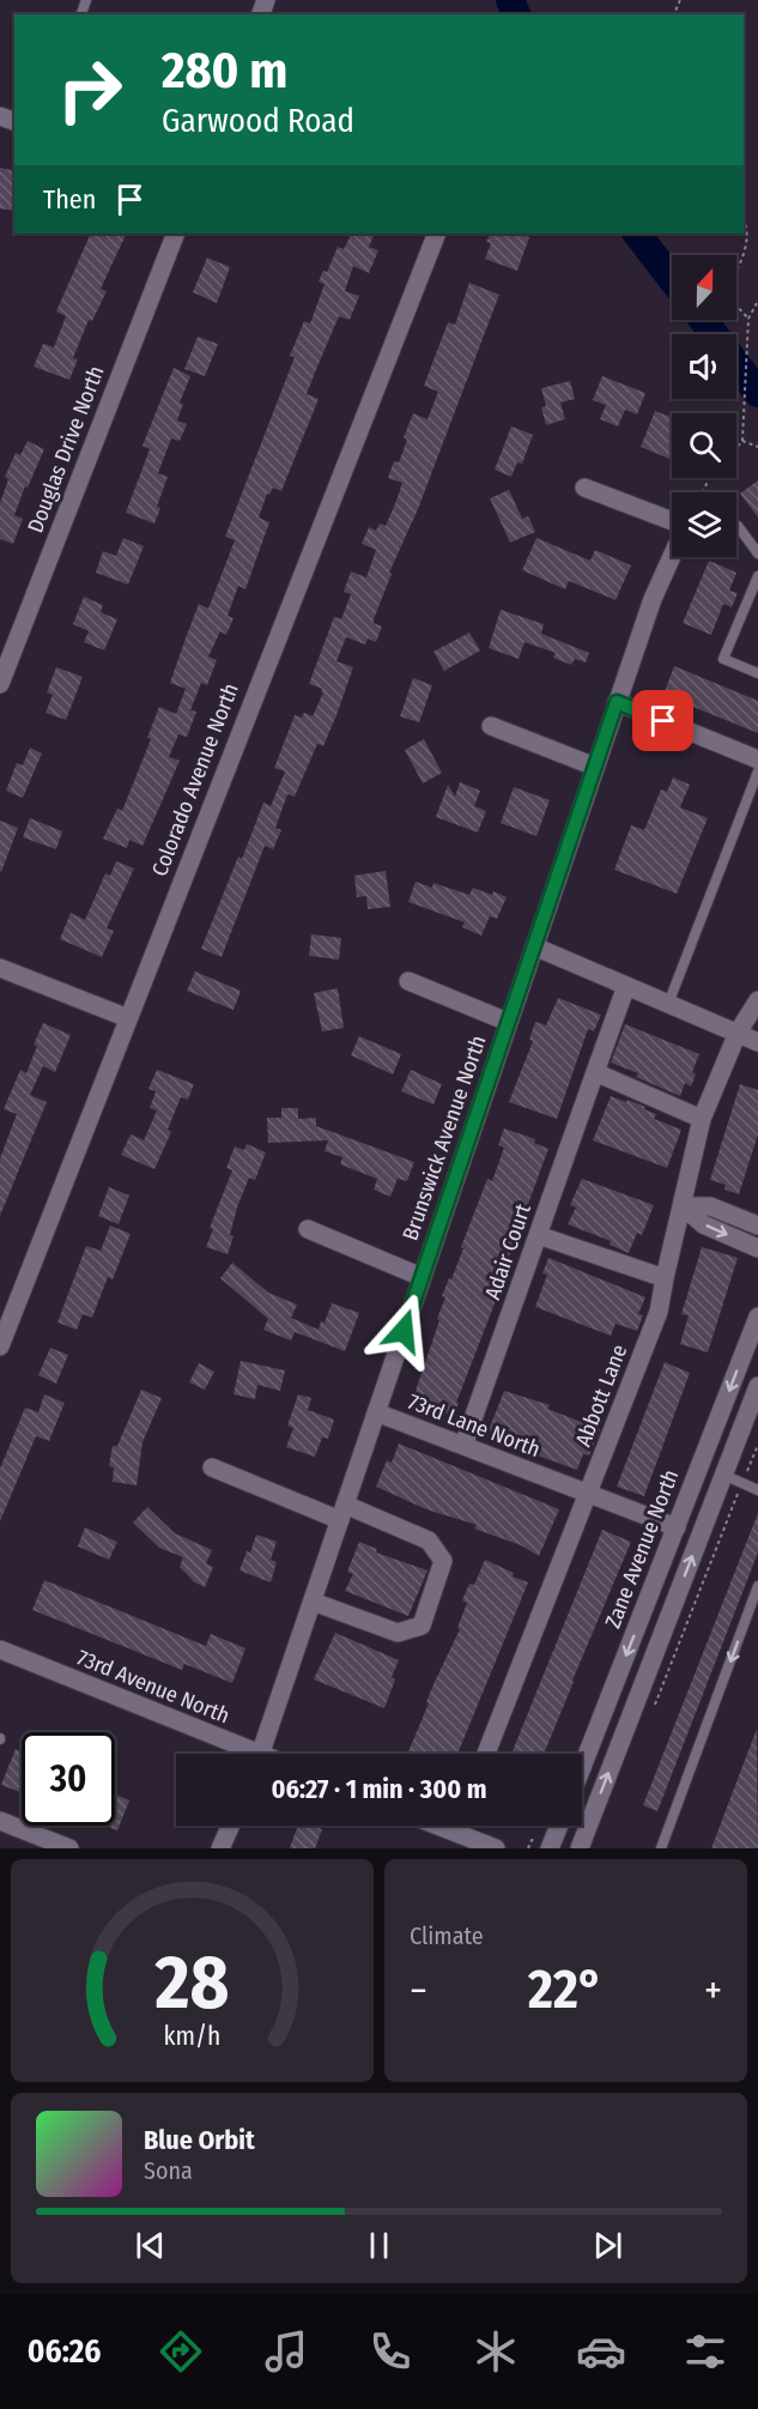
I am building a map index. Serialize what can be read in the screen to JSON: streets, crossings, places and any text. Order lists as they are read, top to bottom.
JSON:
{
  "streets": {
    "street": [
      "Douglas Drive North",
      "Colorado Avenue North",
      "Brunswick Avenue North",
      "Adair Court",
      "Abbott Lane",
      "73rd Lane North",
      "Zane Avenue North",
      "73rd Avenue North"
    ]
  },
  "crossings": [
    ["Brunswick Avenue North", "73rd Lane North"],
    ["Adair Court", "73rd Lane North"],
    ["Abbott Lane", "73rd Lane North"],
    ["73rd Lane North", "Zane Avenue North"]
  ],
  "north": "top",
  "page": {
    "turn": ["280 m", "Garwood Road"],
    "then": "Then",
    "limit": "30",
    "trip": "06:27 · 1 min · 300 m",
    "tile": "Climate",
    "heat": ["−", "22°", "+"],
    "song": ["Blue Orbit", "Sona"],
    "tabs": "06:26",
    "gauge": ["28", "km/h"]
  }
}
